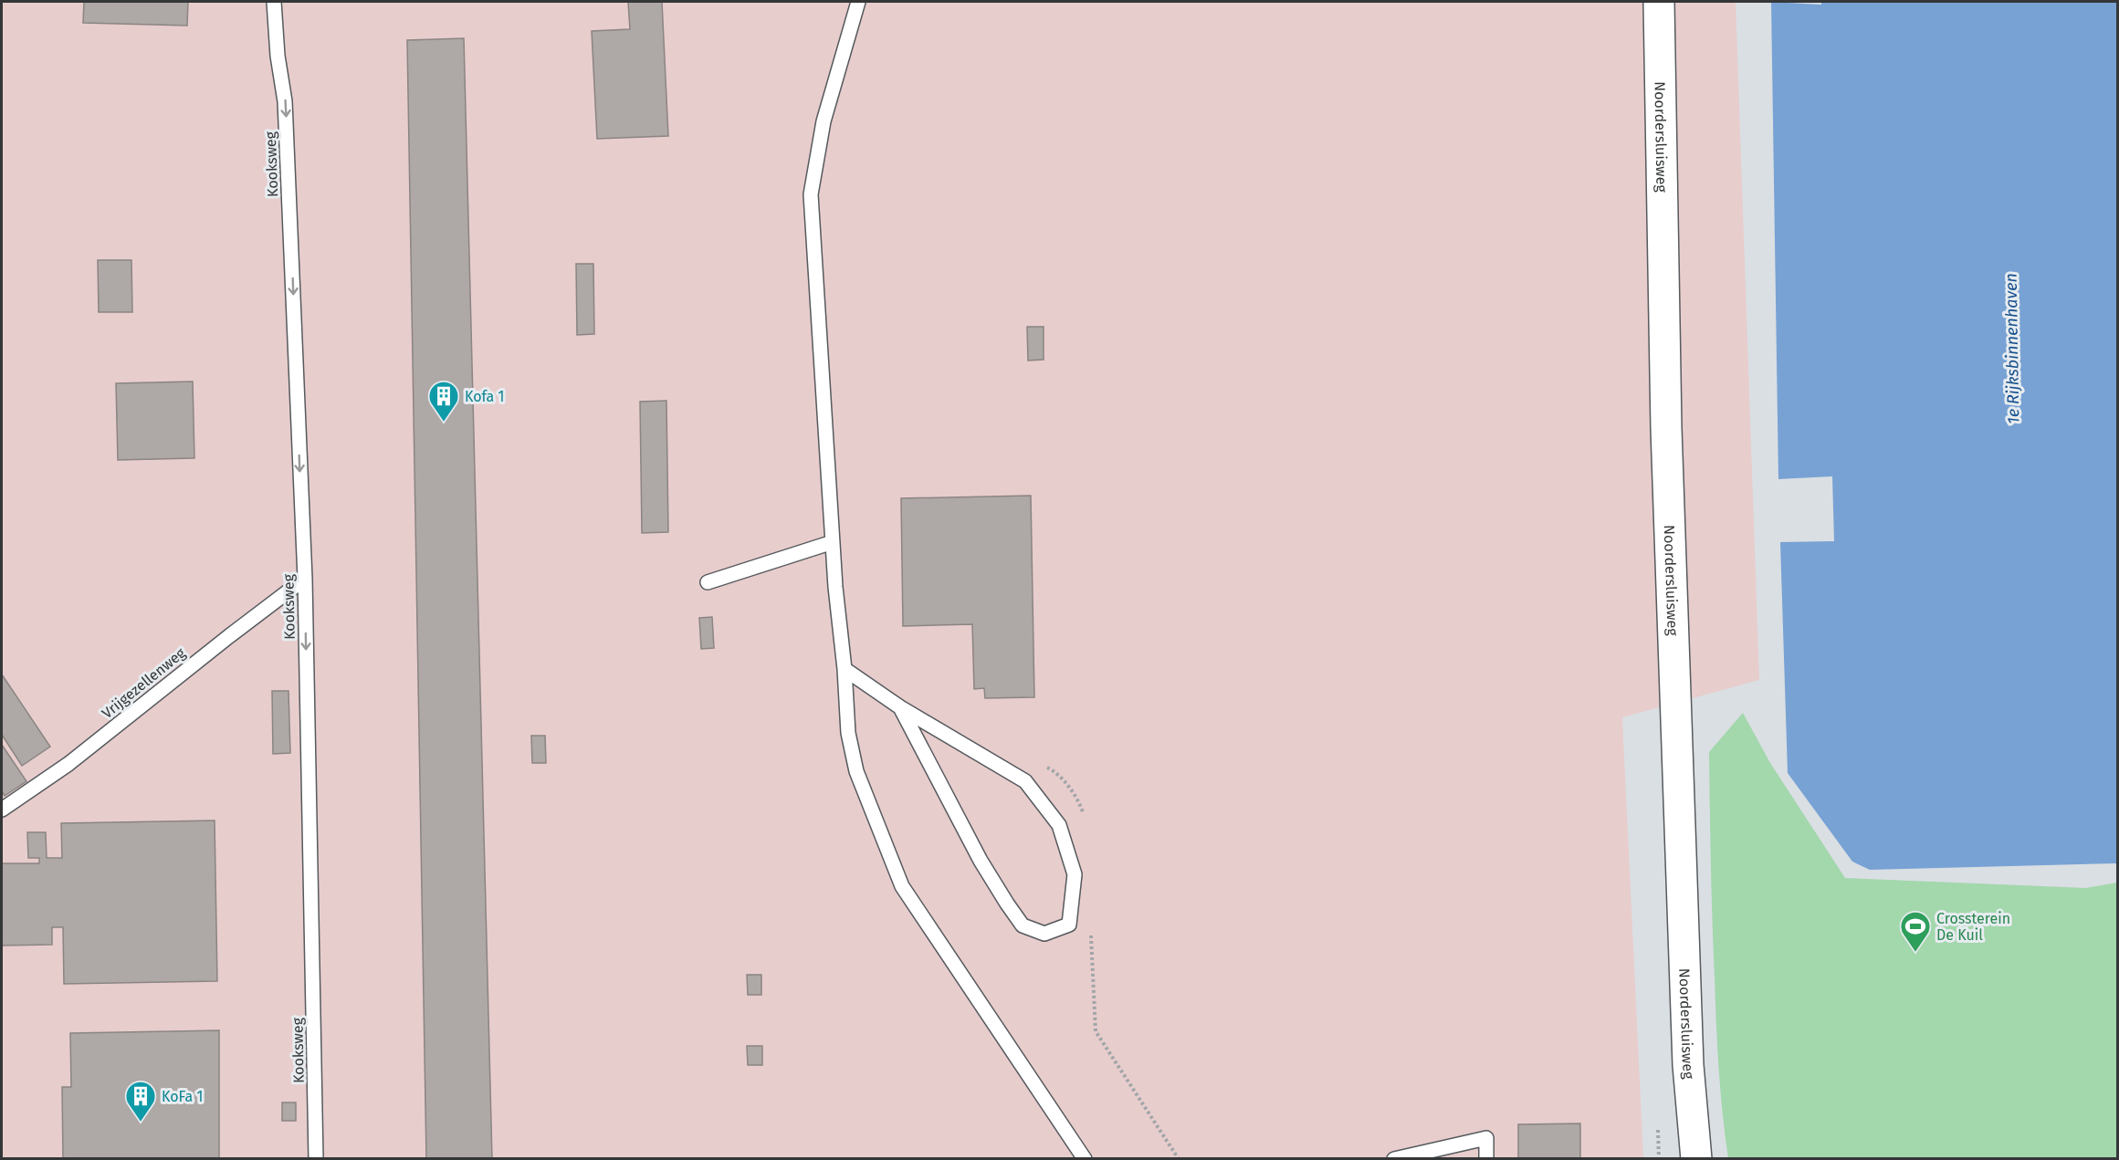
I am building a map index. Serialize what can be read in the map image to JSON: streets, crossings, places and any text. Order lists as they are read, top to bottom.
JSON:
{
  "streets": {
    "street": ["Noordersluisweg"],
    "lane": ["Kooksweg", "Vrijgezellenweg"]
  },
  "crossings": [
    ["Kooksweg", "Vrijgezellenweg"]
  ],
  "one_way": ["Kooksweg"],
  "water": ["1e Rijksbinnenhaven"],
  "places": {
    "building": ["Kofa 1", "KoFa 1"],
    "sports": ["Crossterein De Kuil"]
  }
}
